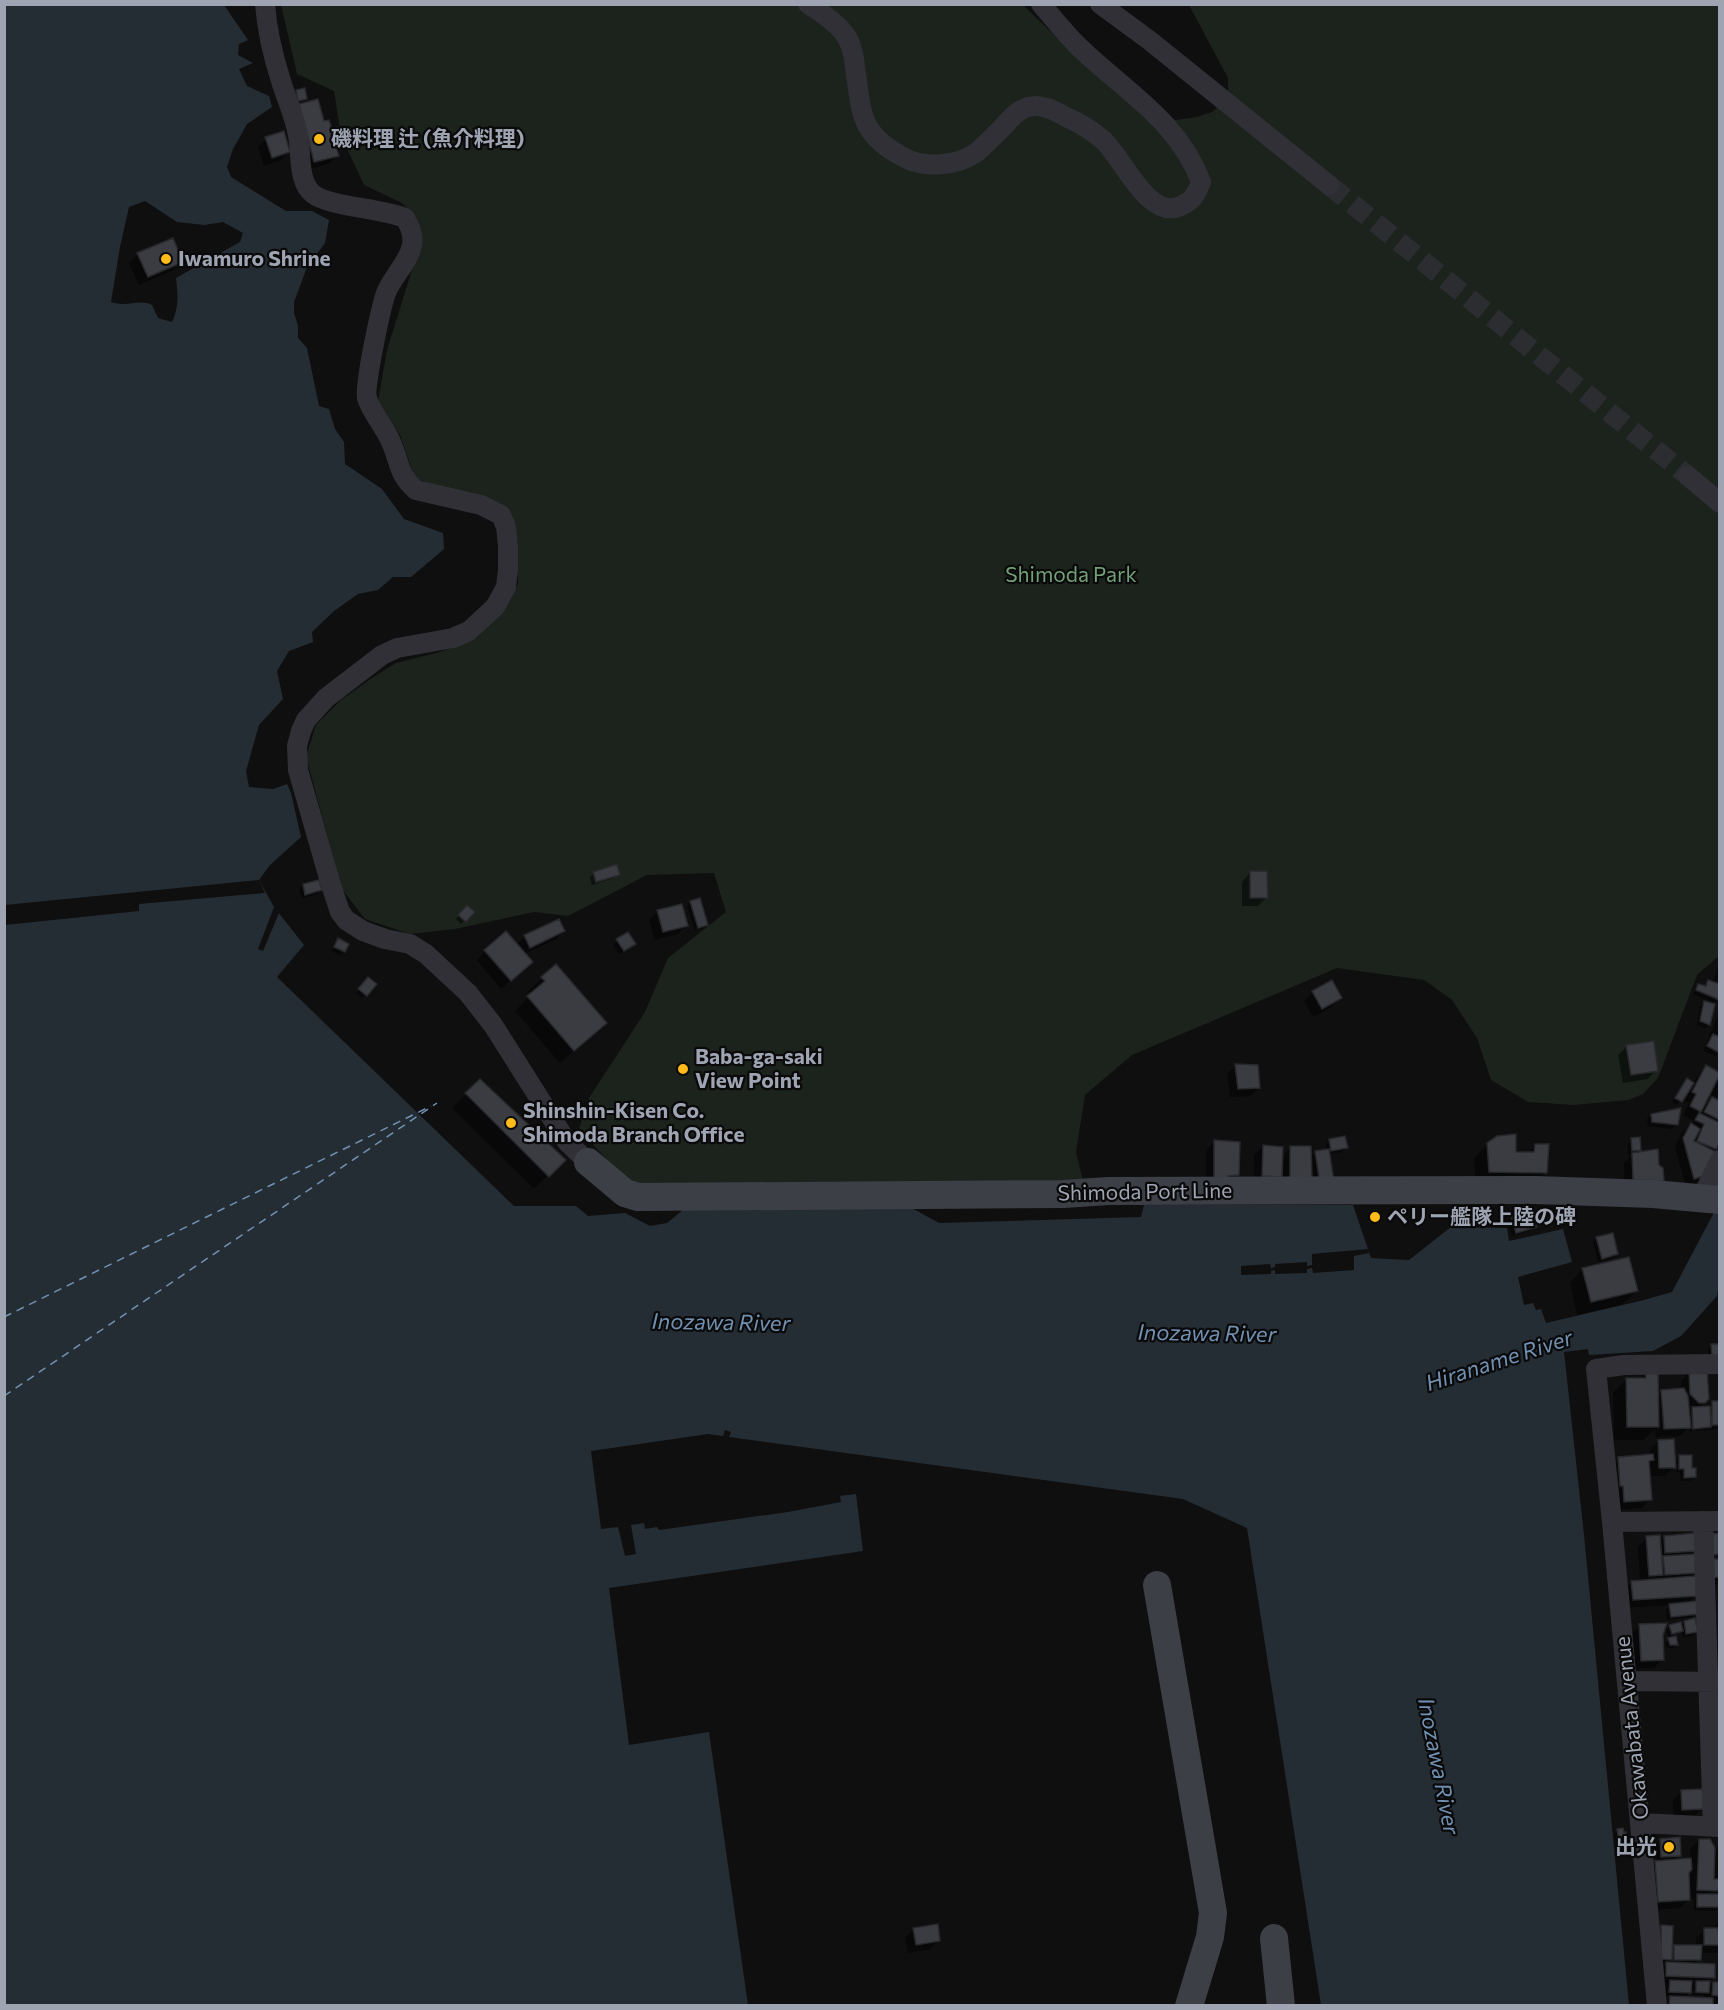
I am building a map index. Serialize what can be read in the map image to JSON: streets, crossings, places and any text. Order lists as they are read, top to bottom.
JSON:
{
  "streets": {
    "main road": ["Shimoda Port Line"],
    "street": ["Okawabata Avenue"]
  },
  "water": ["Inozawa River", "Hiraname River"],
  "parks": ["Shimoda Park"],
  "places": [
    "磯料理 辻 (魚介料理)",
    "Iwamuro Shrine",
    "Baba-ga-saki View Point",
    "Shinshin-Kisen Co. Shimoda Branch Office",
    "ペリー艦隊上陸の碑",
    "出光"
  ]
}
